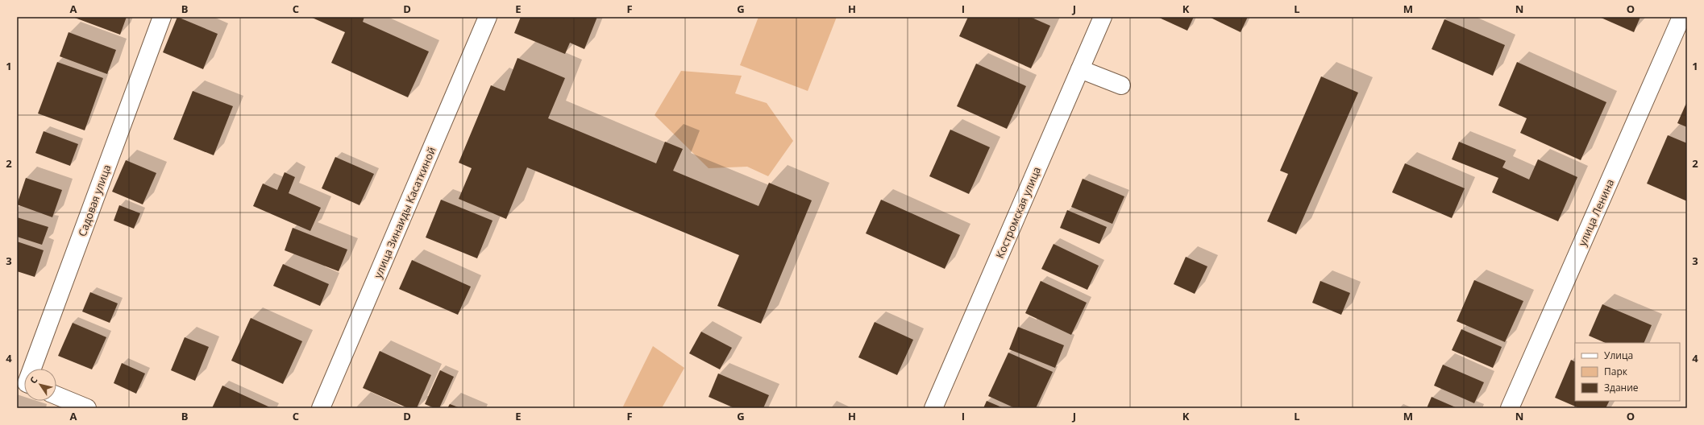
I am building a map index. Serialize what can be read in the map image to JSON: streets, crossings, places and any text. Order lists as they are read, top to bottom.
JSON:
{
  "streets": {
    "street": [
      "Садовая улица",
      "улица Зинаиды Касаткиной",
      "Костромская улица",
      "улица Ленина"
    ]
  },
  "legend": ["Улица", "Парк", "Здание"],
  "north": "top left",
  "grid": {
    "columns": [
      "A",
      "B",
      "C",
      "D",
      "E",
      "F",
      "G",
      "H",
      "I",
      "J",
      "K",
      "L",
      "M",
      "N",
      "O"
    ],
    "rows": [
      "1",
      "2",
      "3",
      "4"
    ]
  }
}
